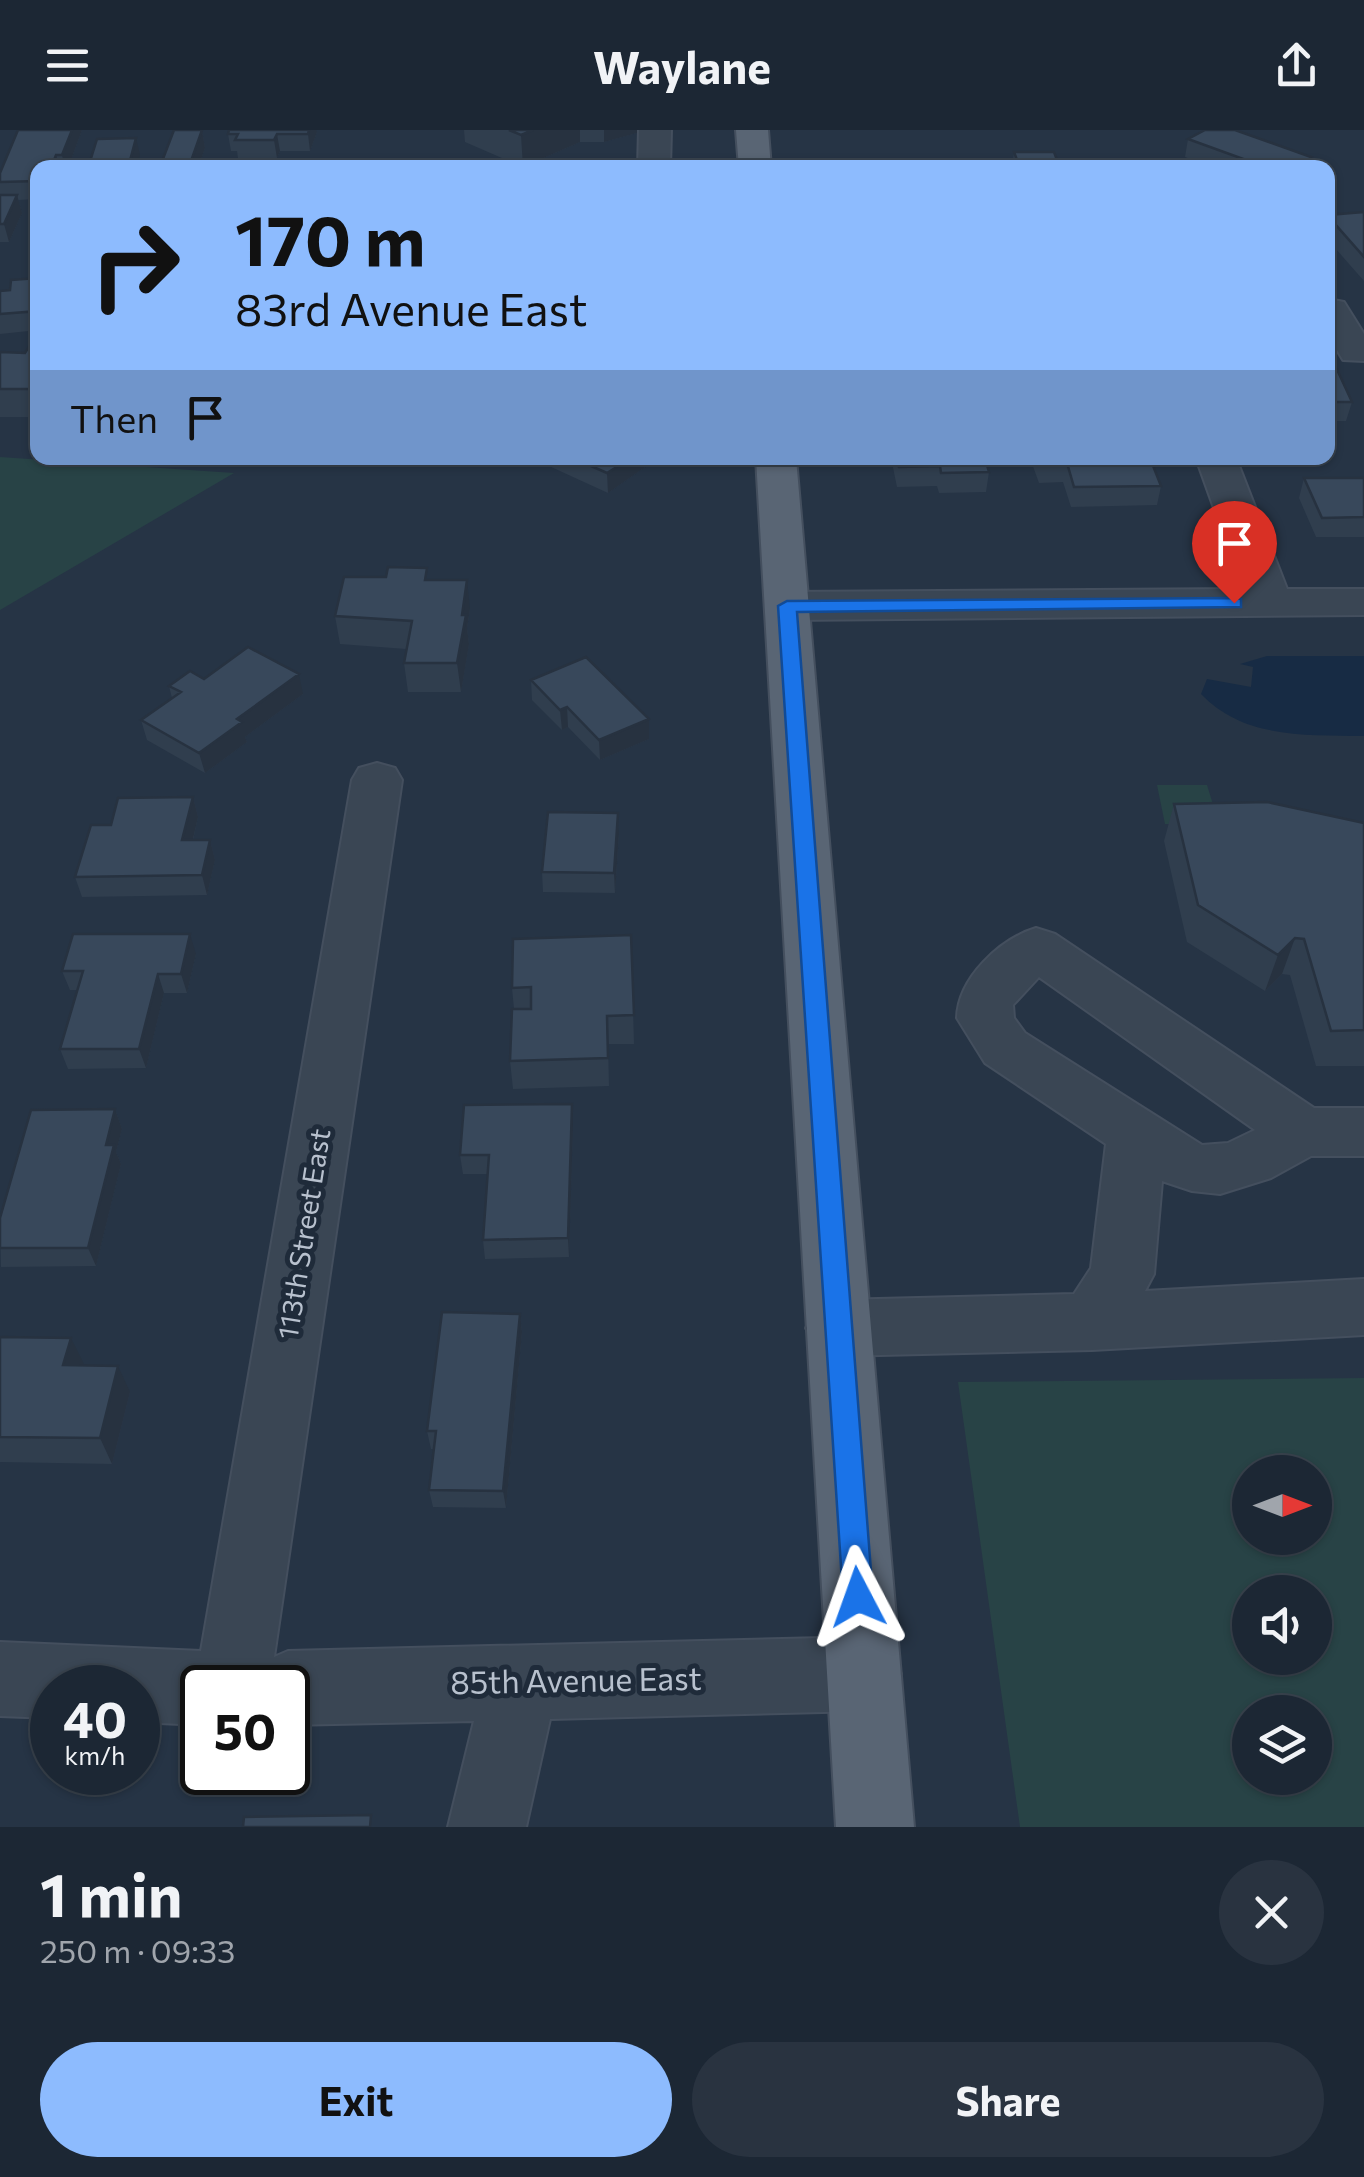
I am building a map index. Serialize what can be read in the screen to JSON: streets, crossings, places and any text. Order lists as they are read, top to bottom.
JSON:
{
  "streets": {
    "street": ["113th Street East", "85th Avenue East"]
  },
  "north": "right",
  "page": {
    "header": "Waylane",
    "turn": ["170 m", "83rd Avenue East"],
    "then": "Then",
    "speed": "40 km/h",
    "limit": "50",
    "heading": ["1 min", "250 m · 09:33"],
    "buttons": ["Exit", "Share"]
  }
}
